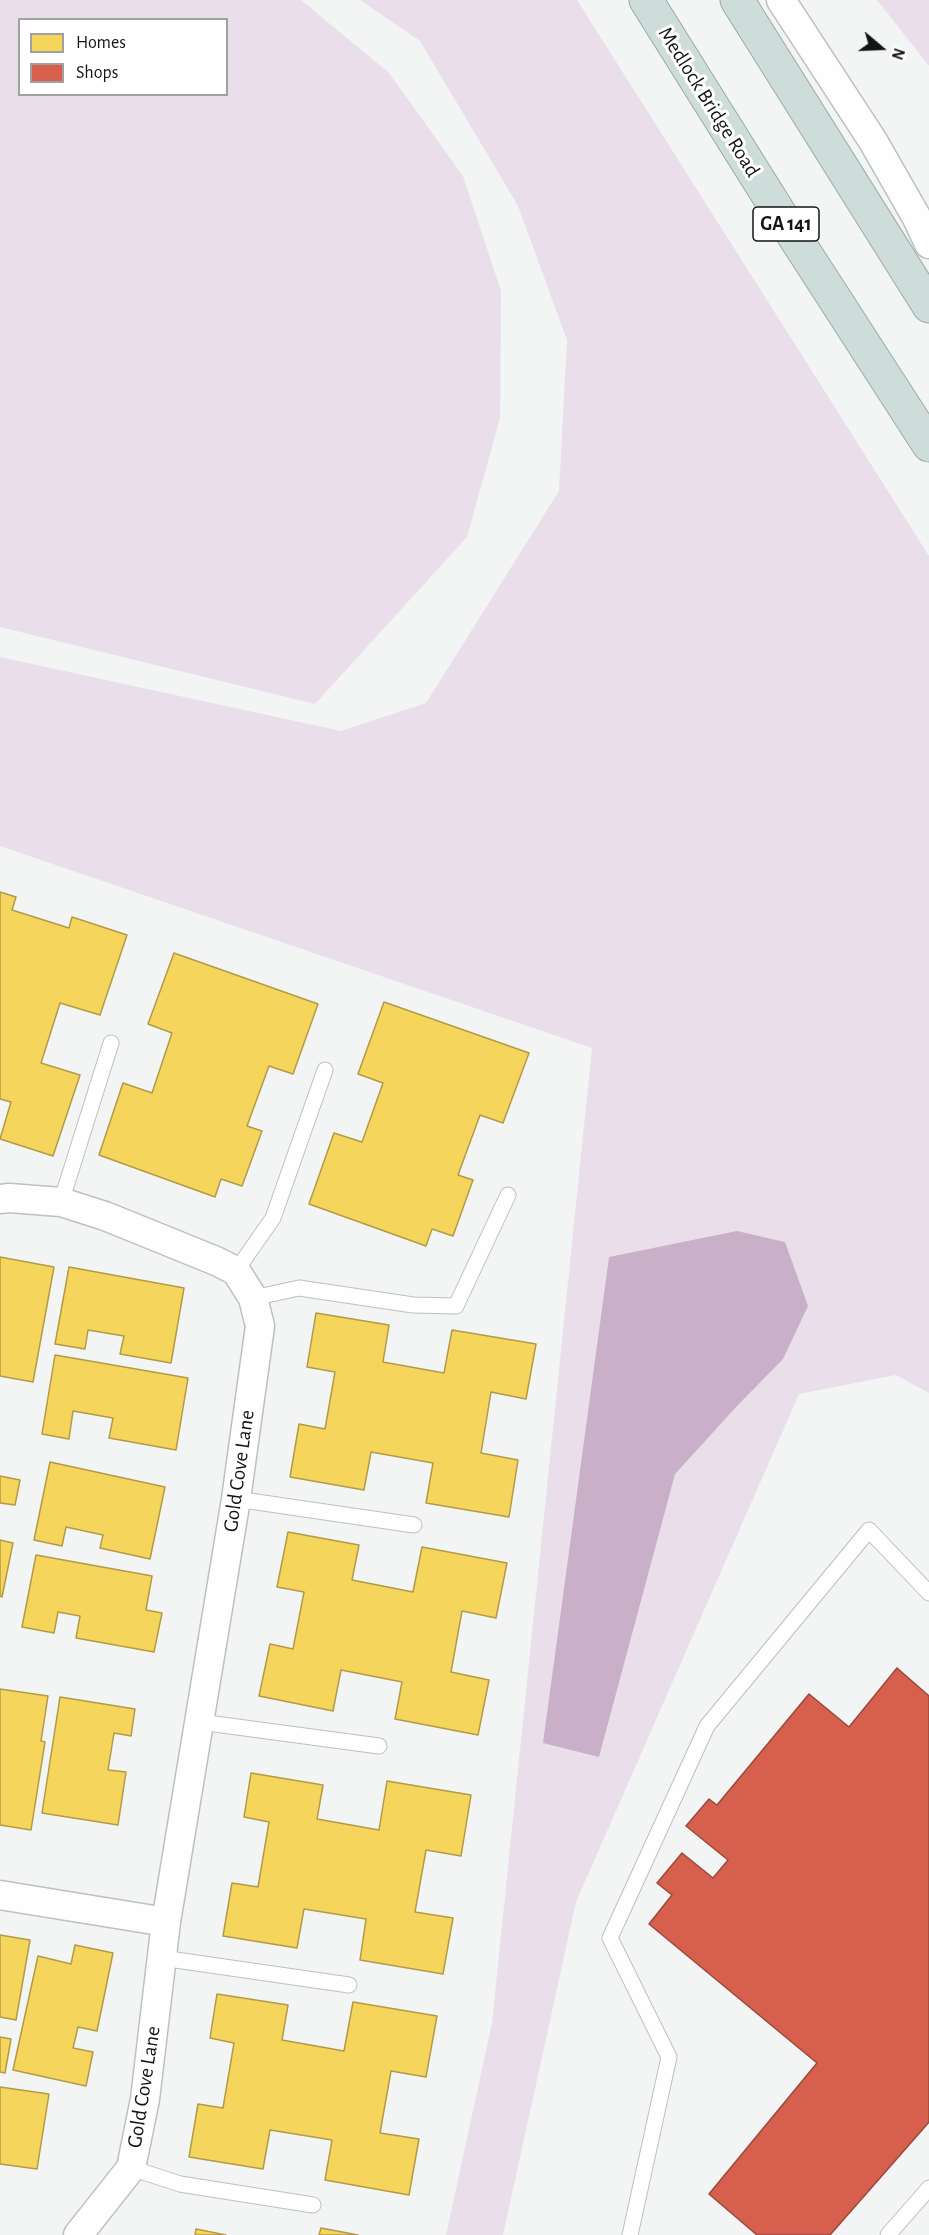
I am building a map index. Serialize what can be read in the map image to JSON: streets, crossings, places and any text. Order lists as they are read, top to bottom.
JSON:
{
  "streets": {
    "highway": ["Medlock Bridge Road", "GA 141"],
    "street": ["Gold Cove Lane"]
  },
  "legend": ["Homes", "Shops"],
  "north": "right"
}
